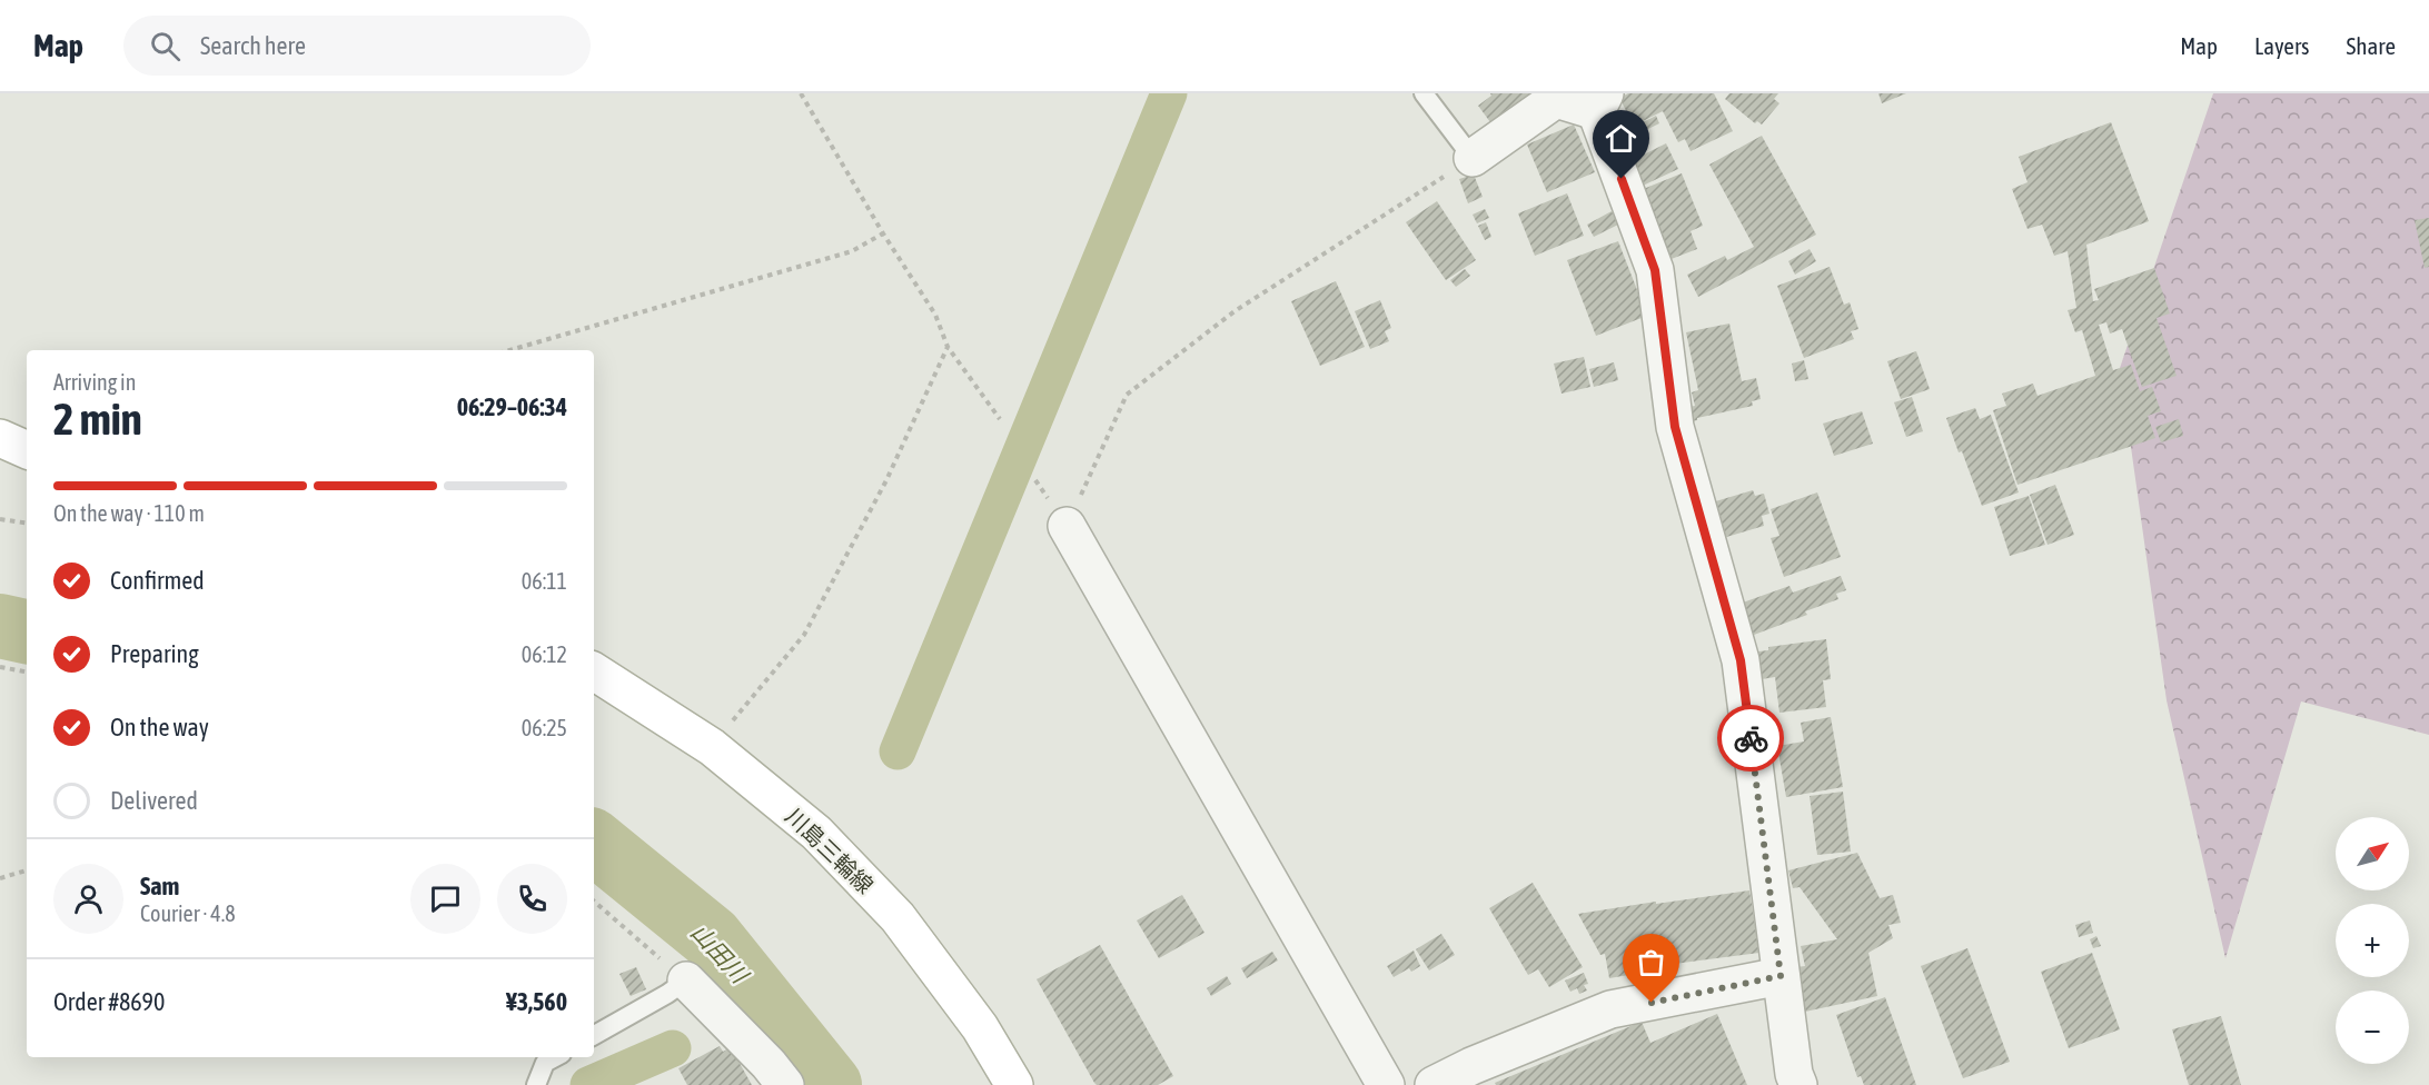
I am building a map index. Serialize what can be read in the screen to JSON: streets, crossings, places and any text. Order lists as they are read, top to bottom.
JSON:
{
  "streets": {
    "main road": ["川島三輪線"]
  },
  "water": ["山田川"],
  "north": "top right",
  "page": {
    "header": "Map",
    "search": "Search here",
    "nav": ["Map", "Layers", "Share"],
    "heading": ["2 min", "Arriving in", "06:29–06:34"],
    "panel": [
      "Sam",
      "Courier · 4.8",
      "Order #8690",
      "¥3,560"
    ],
    "bar": "On the way · 110 m",
    "list": [
      ["Confirmed", "06:11"],
      ["Preparing", "06:12"],
      ["On the way", "06:25"],
      "Delivered"
    ],
    "map_buttons": ["+", "−"]
  }
}
